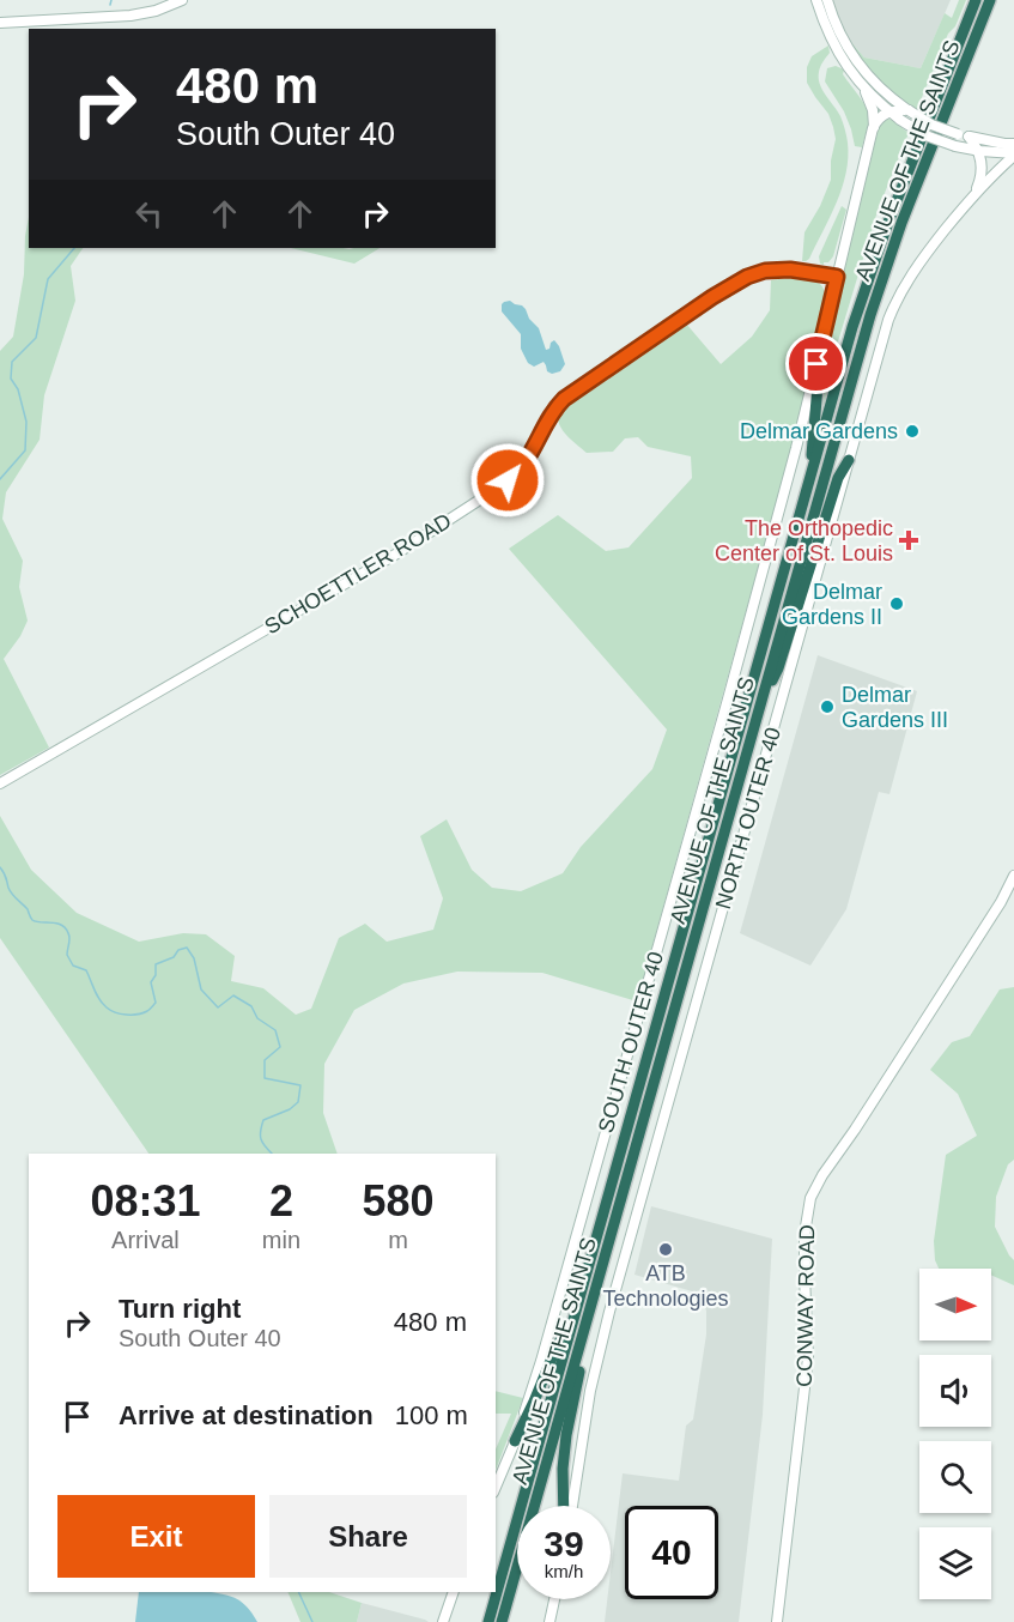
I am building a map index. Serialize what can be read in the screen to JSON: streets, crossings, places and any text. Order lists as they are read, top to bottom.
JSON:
{
  "streets": {
    "highway": ["AVENUE OF THE SAINTS"],
    "street": [
      "SCHOETTLER ROAD",
      "NORTH OUTER 40",
      "SOUTH OUTER 40",
      "CONWAY ROAD"
    ]
  },
  "crossings": [
    ["SCHOETTLER ROAD", "SOUTH OUTER 40"]
  ],
  "places": {
    "other": [
      "Delmar Gardens",
      "Delmar Gardens II",
      "Delmar Gardens III",
      "ATB Technologies"
    ],
    "health": ["The Orthopedic Center of St. Louis"]
  },
  "north": "right",
  "page": {
    "turn": ["480 m", "South Outer 40"],
    "eta": [
      "08:31",
      "Arrival",
      "2",
      "min",
      "580",
      "m"
    ],
    "list": [
      {
        "name": "Turn right",
        "note": "South Outer 40",
        "value": "480 m"
      },
      {
        "name": "Arrive at destination",
        "value": "100 m"
      }
    ],
    "buttons": ["Exit", "Share"],
    "speed": "39 km/h",
    "limit": "40"
  }
}
